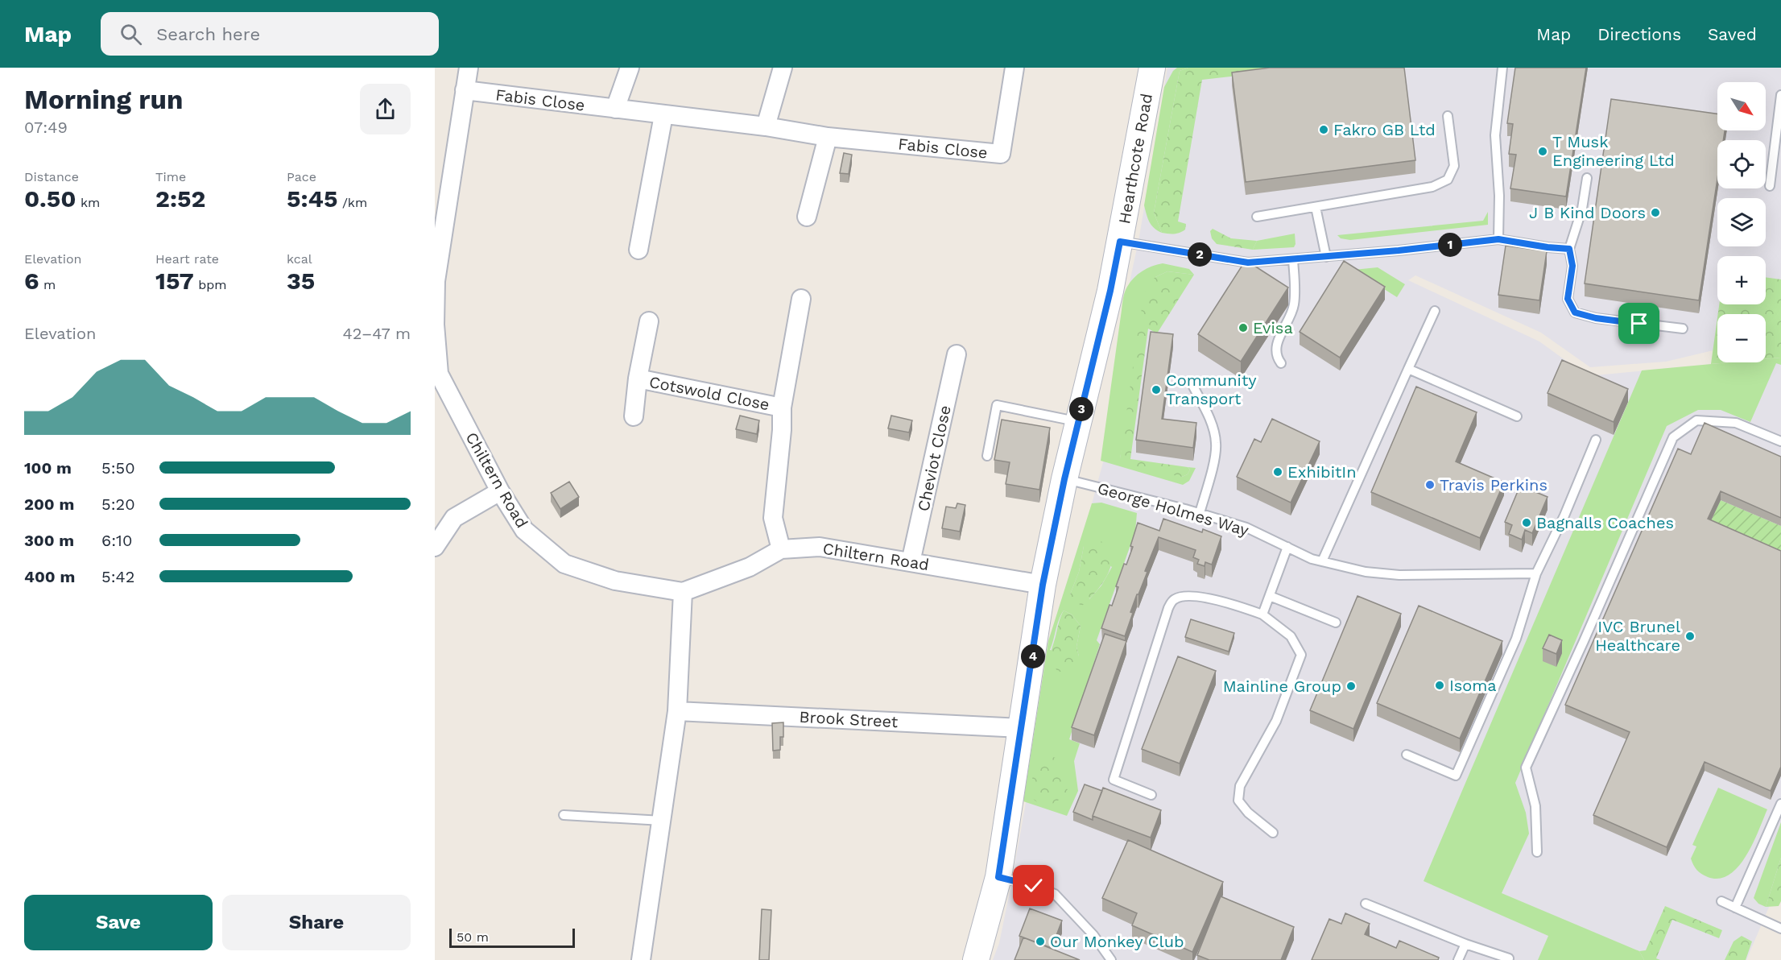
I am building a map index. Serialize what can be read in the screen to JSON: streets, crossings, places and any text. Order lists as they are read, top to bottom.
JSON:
{
  "streets": {
    "street": [
      "Fabis Close",
      "Hearthcote Road",
      "Cotswold Close",
      "Cheviot Close",
      "Chiltern Road",
      "Brook Street"
    ],
    "lane": ["George Holmes Way"]
  },
  "crossings": [
    ["Fabis Close", "Chiltern Road"],
    ["Hearthcote Road", "Chiltern Road"],
    ["Hearthcote Road", "George Holmes Way"],
    ["Hearthcote Road", "Brook Street"],
    ["Cotswold Close", "Chiltern Road"],
    ["Cheviot Close", "Chiltern Road"]
  ],
  "places": [
    "Fakro GB Ltd",
    "T Musk Engineering Ltd",
    "J B Kind Doors",
    "Evisa",
    "Community Transport",
    "ExhibitIn",
    "Travis Perkins",
    "Bagnalls Coaches",
    "IVC Brunel Healthcare",
    "Isoma",
    "Mainline Group",
    "Our Monkey Club"
  ],
  "scale_bar": "50 m",
  "north": "bottom right",
  "page": {
    "header": "Map",
    "search": "Search here",
    "nav": ["Map", "Directions", "Saved"],
    "heading": ["Morning run", "07:49"],
    "map_buttons": ["+", "−"],
    "stats": [
      ["Distance", "0.50 km"],
      ["Time", "2:52"],
      ["Pace", "5:45 /km"],
      ["Elevation", "6 m"],
      ["Heart rate", "157 bpm"],
      ["kcal", "35"]
    ],
    "pins": [
      "1",
      "2",
      "3",
      "4"
    ],
    "chart": ["Elevation", "42–47 m"],
    "list": [
      {
        "name": "100 m",
        "note": "5:50"
      },
      {
        "name": "200 m",
        "note": "5:20"
      },
      {
        "name": "300 m",
        "note": "6:10"
      },
      {
        "name": "400 m",
        "note": "5:42"
      }
    ],
    "buttons": ["Save", "Share"],
    "scale": "50 m"
  }
}
